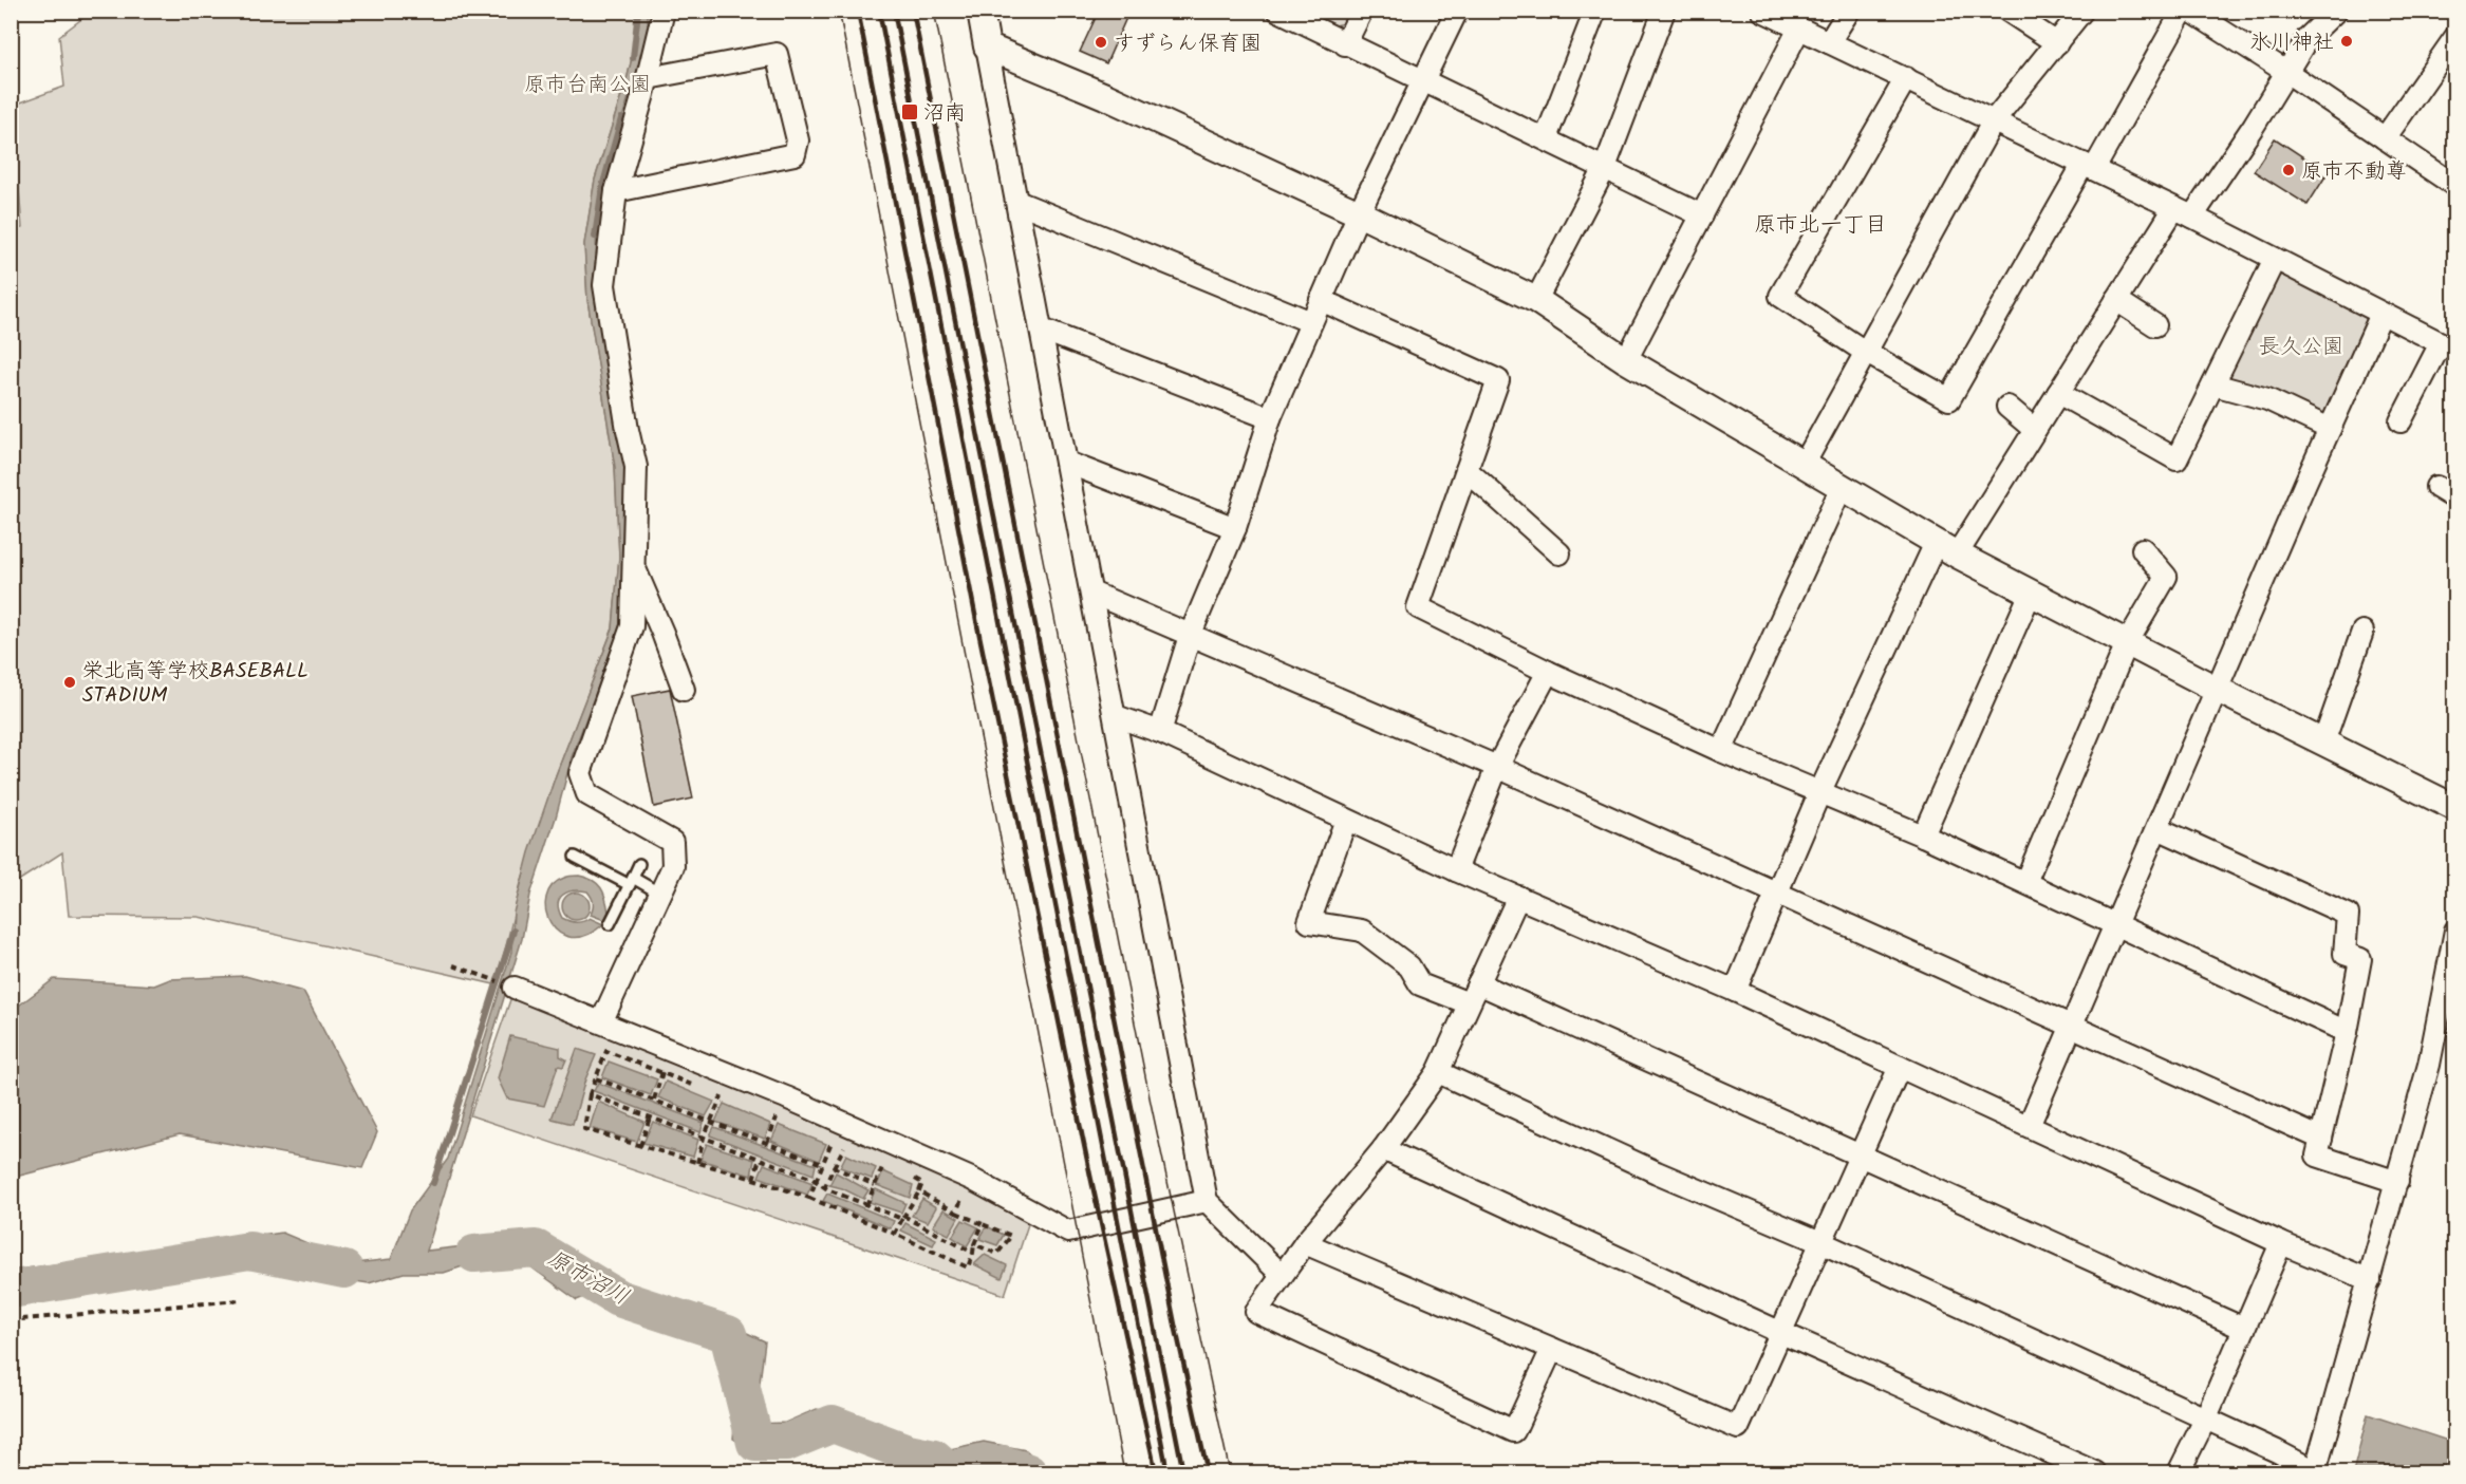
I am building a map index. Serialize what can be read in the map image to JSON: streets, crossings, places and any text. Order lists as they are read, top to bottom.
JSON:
{
  "districts": ["原市北一丁目"],
  "water": ["原市沼川"],
  "parks": ["原市台南公園", "長久公園"],
  "places": {
    "other": [
      "氷川神社",
      "すずらん保育園",
      "原市不動尊",
      "栄北高等学校BASEBALL STADIUM"
    ],
    "transit": ["沼南"]
  }
}
